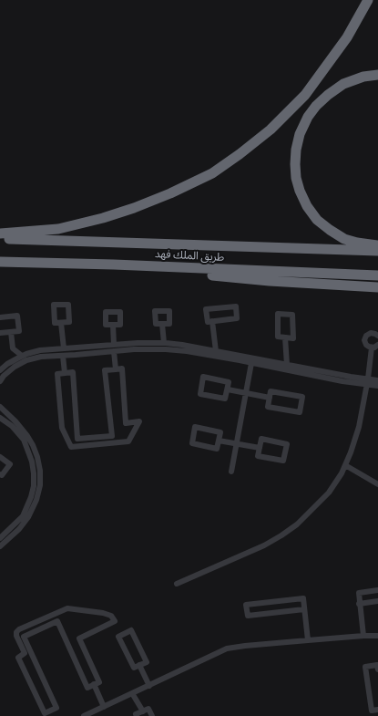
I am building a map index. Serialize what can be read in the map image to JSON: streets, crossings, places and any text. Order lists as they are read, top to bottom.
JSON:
{
  "streets": {
    "highway": ["طريق الملك فهد"]
  }
}
